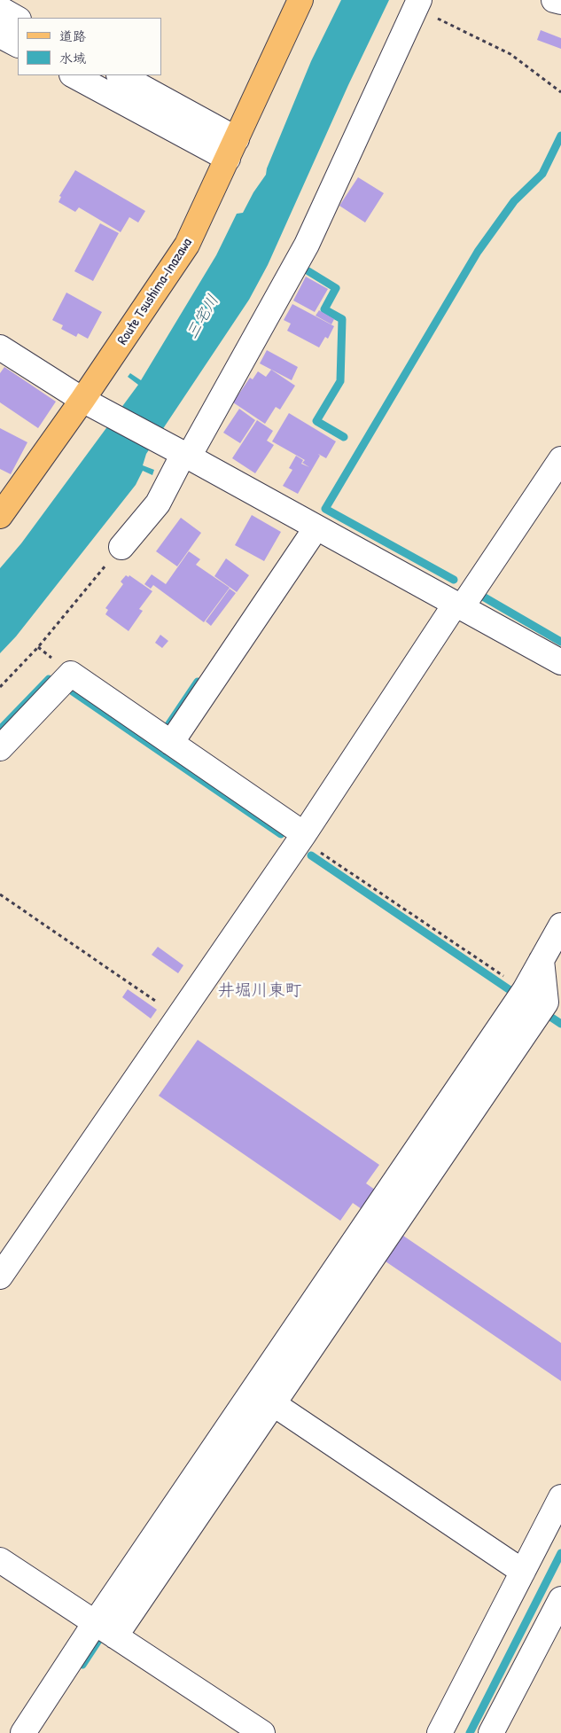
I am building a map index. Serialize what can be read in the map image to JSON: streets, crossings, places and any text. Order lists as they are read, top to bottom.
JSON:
{
  "streets": {
    "main road": ["Route Tsushima-Inazawa"]
  },
  "districts": ["井堀川東町"],
  "water": ["三宅川"],
  "legend": ["道路", "水域"]
}
